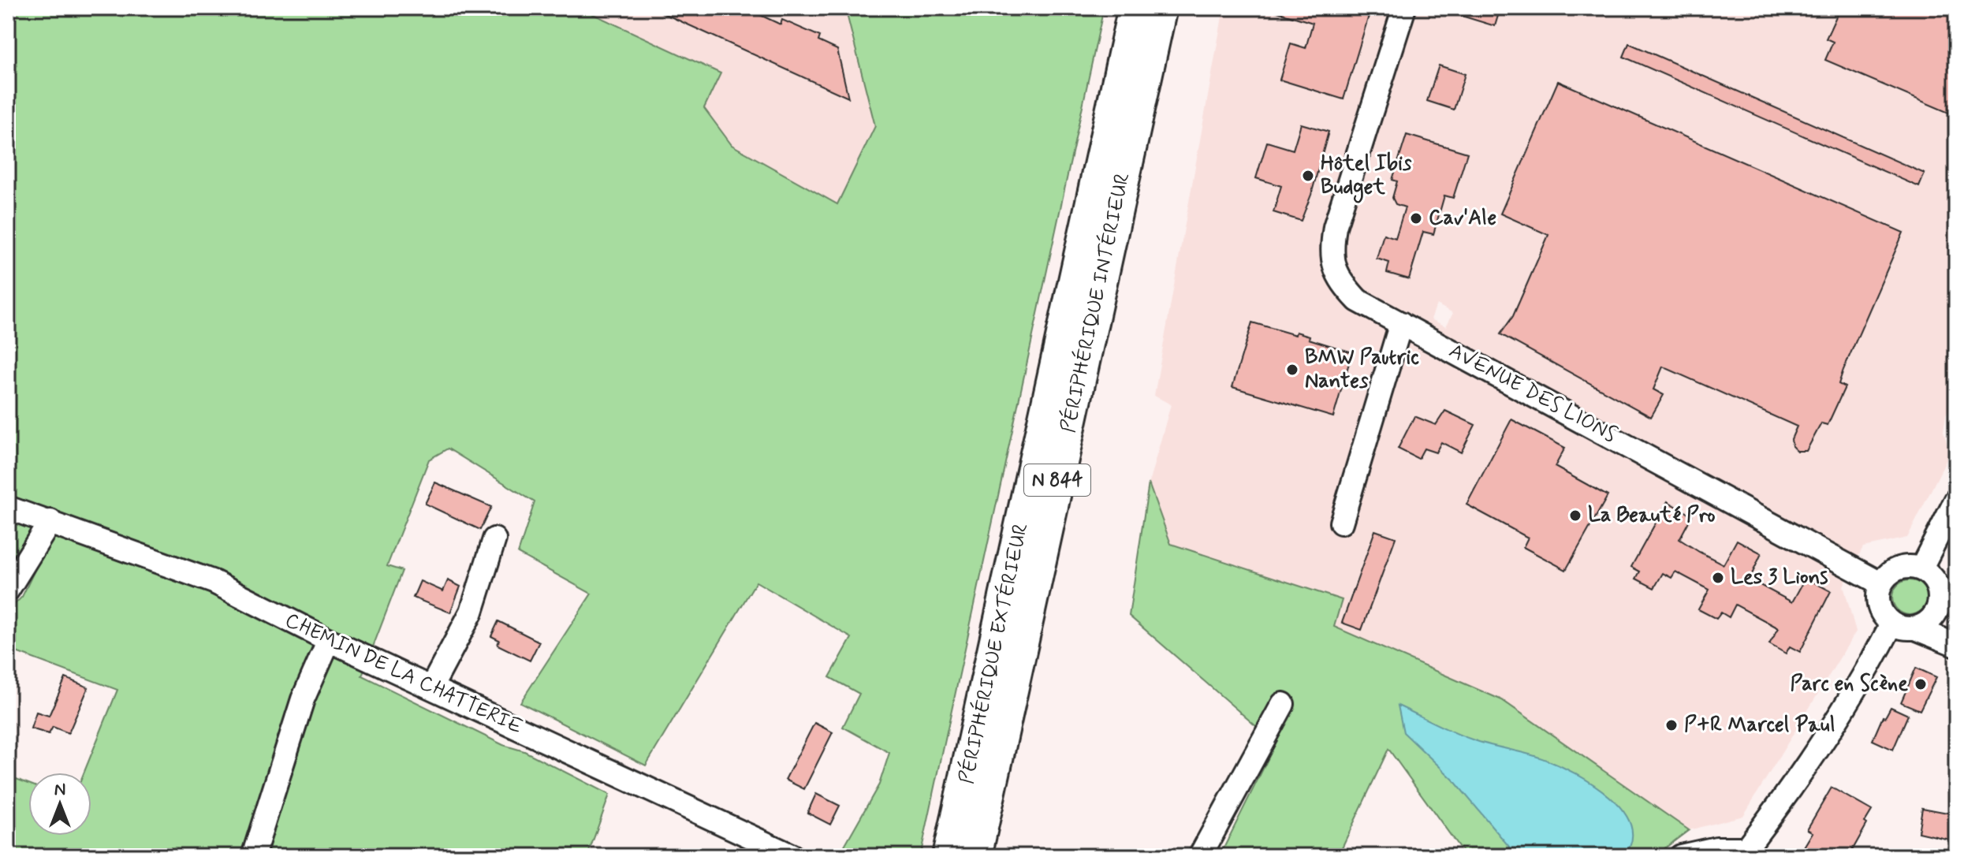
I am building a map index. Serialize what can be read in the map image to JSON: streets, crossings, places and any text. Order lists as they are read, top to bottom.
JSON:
{
  "streets": {
    "highway": ["PÉRIPHÉRIQUE INTÉRIEUR", "N 844", "PÉRIPHÉRIQUE EXTÉRIEUR"],
    "street": ["AVENUE DES LIONS", "CHEMIN DE LA CHATTERIE"]
  },
  "places": [
    "Hôtel Ibis Budget",
    "Cav'Ale",
    "BMW Pautric Nantes",
    "La Beauté Pro",
    "Les 3 Lions",
    "Parc en Scène",
    "P+R Marcel Paul"
  ],
  "north": "top"
}
